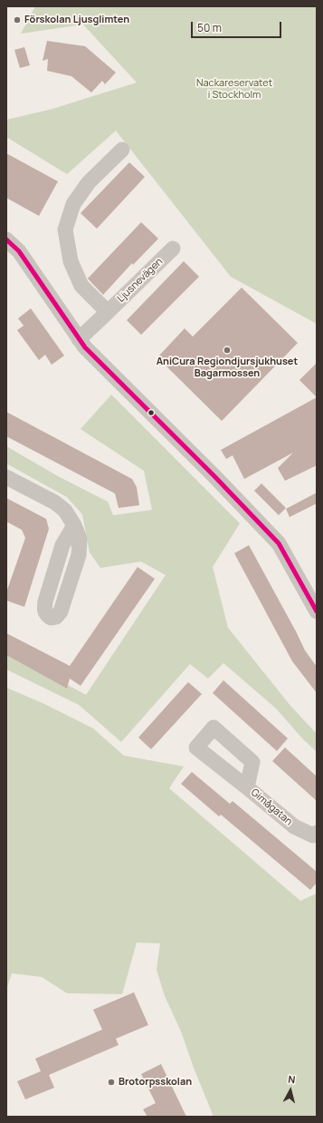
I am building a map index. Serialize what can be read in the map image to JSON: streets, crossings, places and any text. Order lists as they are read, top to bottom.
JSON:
{
  "streets": {
    "street": ["Ljusnevägen", "Gimågatan"]
  },
  "parks": ["Nackareservatet i Stockholm"],
  "places": ["Förskolan Ljusglimten", "AniCura Regiondjursjukhuset Bagarmossen", "Brotorpsskolan"],
  "scale_bar": "50 m",
  "north": "top"
}
